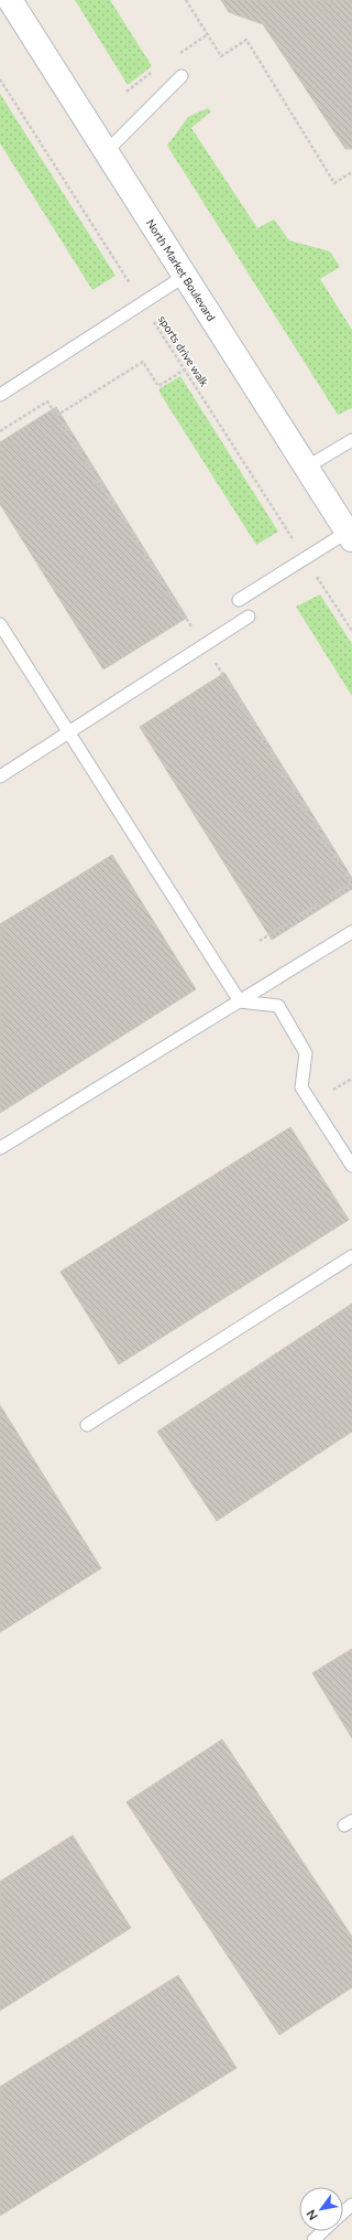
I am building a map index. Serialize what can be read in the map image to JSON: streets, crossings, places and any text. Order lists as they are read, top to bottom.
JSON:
{
  "streets": {
    "main road": ["North Market Boulevard"],
    "path": ["sports drive walk"]
  },
  "north": "bottom left"
}
